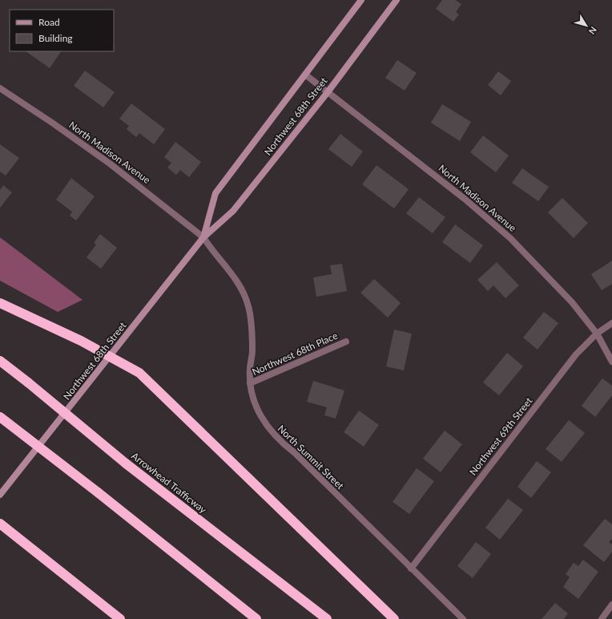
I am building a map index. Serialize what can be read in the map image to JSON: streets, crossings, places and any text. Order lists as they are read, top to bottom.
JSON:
{
  "streets": {
    "highway": ["Arrowhead Trafficway"],
    "main road": ["Northwest 68th Street"],
    "street": [
      "North Madison Avenue",
      "Northwest 68th Place",
      "Northwest 69th Street",
      "North Summit Street"
    ]
  },
  "crossings": [
    ["Northwest 68th Street", "North Madison Avenue"],
    ["Northwest 68th Street", "North Summit Street"],
    ["North Madison Avenue", "Northwest 69th Street"],
    ["North Madison Avenue", "North Summit Street"],
    ["Northwest 68th Place", "North Summit Street"],
    ["Northwest 69th Street", "North Summit Street"]
  ],
  "legend": ["Road", "Building"],
  "north": "bottom right"
}
